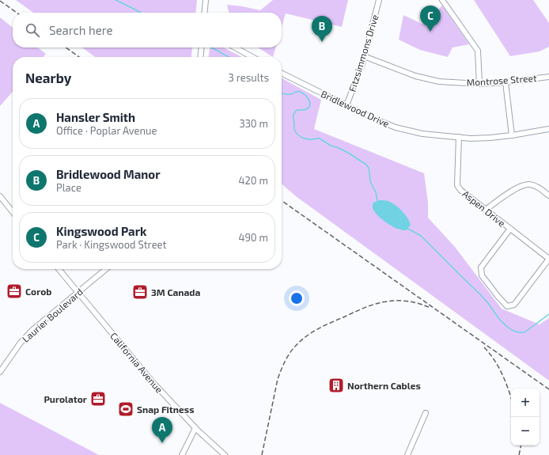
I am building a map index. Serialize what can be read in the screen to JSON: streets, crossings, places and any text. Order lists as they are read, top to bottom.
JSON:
{
  "streets": {
    "street": [
      "Fitzsimmons Drive",
      "Montrose Street",
      "Bridlewood Drive",
      "Aspen Drive",
      "Laurier Boulevard",
      "California Avenue"
    ]
  },
  "crossings": [
    ["Fitzsimmons Drive", "Montrose Street"],
    ["Fitzsimmons Drive", "Bridlewood Drive"],
    ["Bridlewood Drive", "Aspen Drive"],
    ["Laurier Boulevard", "California Avenue"]
  ],
  "places": {
    "office": ["Corob", "3M Canada", "Purolator"],
    "building": ["Northern Cables"],
    "sports": ["Snap Fitness"]
  },
  "page": {
    "pins": ["C", "B", "A"],
    "search": "Search here",
    "heading": ["Nearby", "3 results"],
    "list": [
      {
        "mark": "A",
        "name": "Hansler Smith",
        "note": "Office · Poplar Avenue",
        "value": "330 m"
      },
      {
        "mark": "B",
        "name": "Bridlewood Manor",
        "note": "Place",
        "value": "420 m"
      },
      {
        "mark": "C",
        "name": "Kingswood Park",
        "note": "Park · Kingswood Street",
        "value": "490 m"
      }
    ],
    "map_buttons": ["+", "−"]
  }
}
